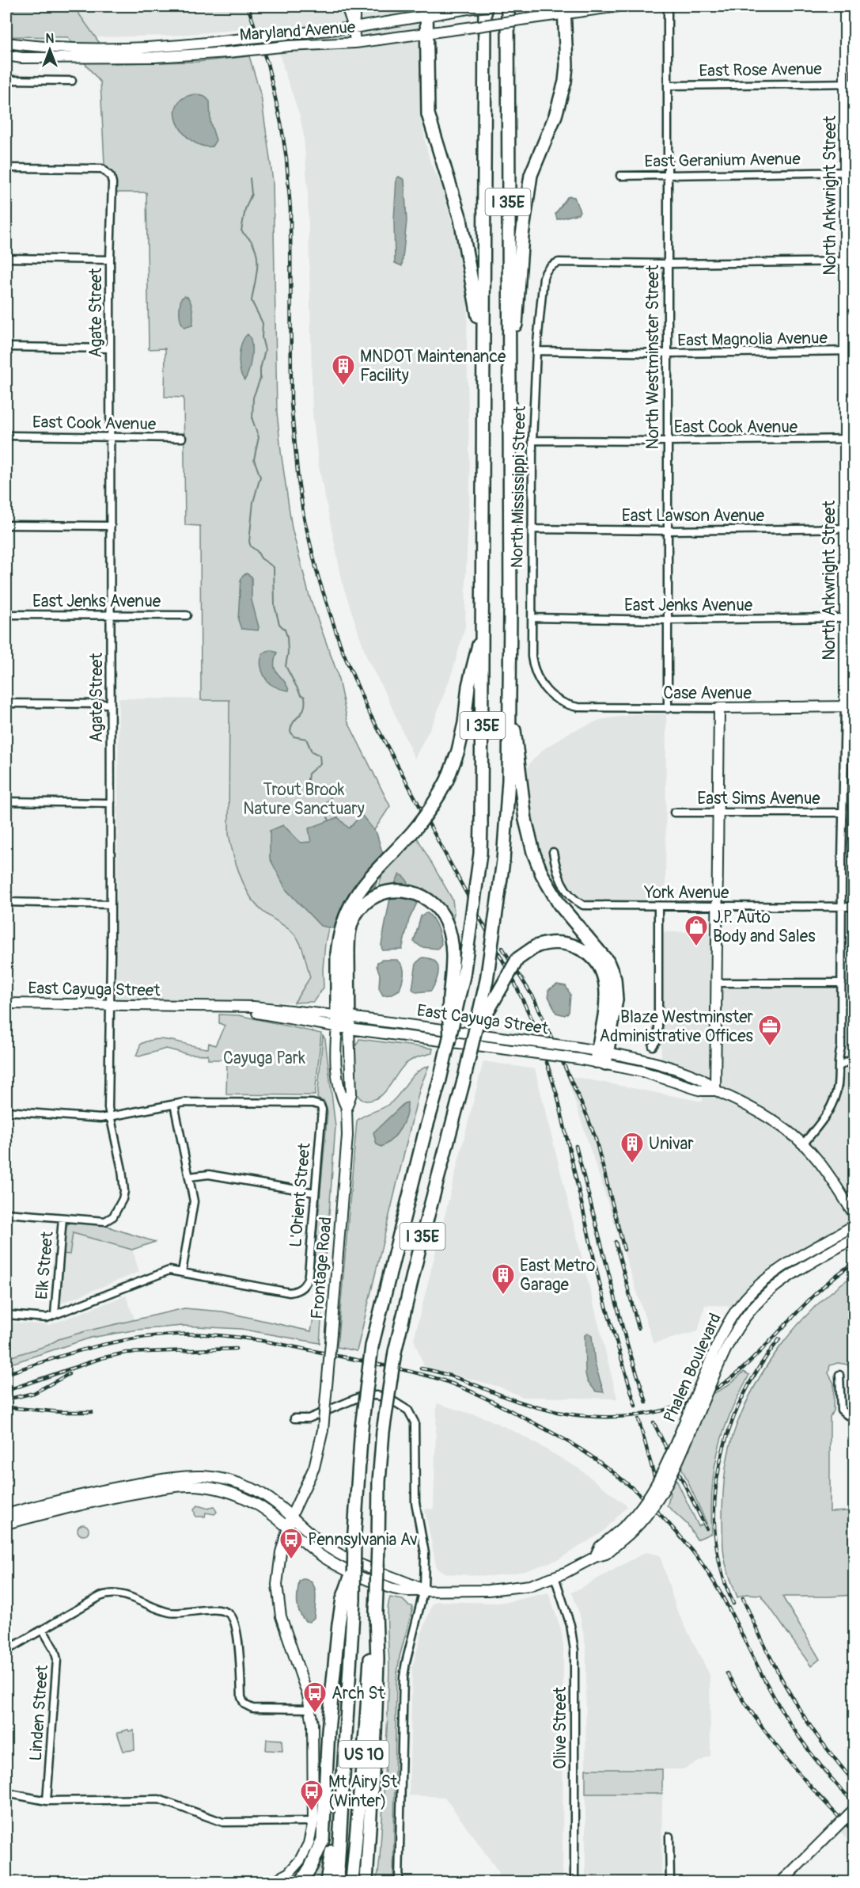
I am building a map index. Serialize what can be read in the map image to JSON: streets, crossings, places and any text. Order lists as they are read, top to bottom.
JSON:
{
  "streets": {
    "highway": ["I 35E", "US 10"],
    "main road": [
      "Maryland Avenue",
      "North Arkwright Street",
      "Case Avenue",
      "East Cayuga Street",
      "Frontage Road",
      "Phalen Boulevard"
    ],
    "street": [
      "East Rose Avenue",
      "East Geranium Avenue",
      "Agate Street",
      "East Magnolia Avenue",
      "North Westminster Street",
      "East Cook Avenue",
      "North Mississippi Street",
      "East Lawson Avenue",
      "East Jenks Avenue",
      "East Sims Avenue",
      "York Avenue",
      "L'Orient Street",
      "Elk Street",
      "Linden Street",
      "Olive Street"
    ]
  },
  "crossings": [
    ["East Rose Avenue", "North Arkwright Street"],
    ["East Rose Avenue", "North Westminster Street"],
    ["East Geranium Avenue", "North Arkwright Street"],
    ["East Geranium Avenue", "North Westminster Street"],
    ["North Arkwright Street", "East Magnolia Avenue"],
    ["North Arkwright Street", "East Cook Avenue"],
    ["North Arkwright Street", "East Lawson Avenue"],
    ["North Arkwright Street", "East Jenks Avenue"],
    ["North Arkwright Street", "Case Avenue"],
    ["North Arkwright Street", "East Sims Avenue"],
    ["North Arkwright Street", "York Avenue"],
    ["North Arkwright Street", "East Cayuga Street"],
    ["I 35E", "US 10"],
    ["Agate Street", "East Cook Avenue"],
    ["Agate Street", "East Jenks Avenue"],
    ["Agate Street", "East Cayuga Street"],
    ["Agate Street", "Elk Street"],
    ["East Magnolia Avenue", "North Westminster Street"],
    ["East Magnolia Avenue", "North Mississippi Street"],
    ["North Westminster Street", "East Cook Avenue"],
    ["North Westminster Street", "North Mississippi Street"],
    ["North Westminster Street", "East Lawson Avenue"],
    ["North Westminster Street", "East Jenks Avenue"],
    ["North Westminster Street", "Case Avenue"],
    ["East Cook Avenue", "North Mississippi Street"],
    ["North Mississippi Street", "East Lawson Avenue"],
    ["North Mississippi Street", "East Jenks Avenue"],
    ["North Mississippi Street", "Case Avenue"],
    ["East Cayuga Street", "Frontage Road"],
    ["Frontage Road", "Phalen Boulevard"],
    ["Phalen Boulevard", "Olive Street"]
  ],
  "parks": ["Trout Brook Nature Sanctuary", "Cayuga Park"],
  "places": {
    "building": ["MNDOT Maintenance Facility", "Univar", "East Metro Garage"],
    "shop": ["J.P. Auto Body and Sales"],
    "office": ["Blaze Westminster Administrative Offices"],
    "bus stop": ["Pennsylvania Av", "Arch St", "Mt Airy St (Winter)"]
  },
  "north": "top"
}
